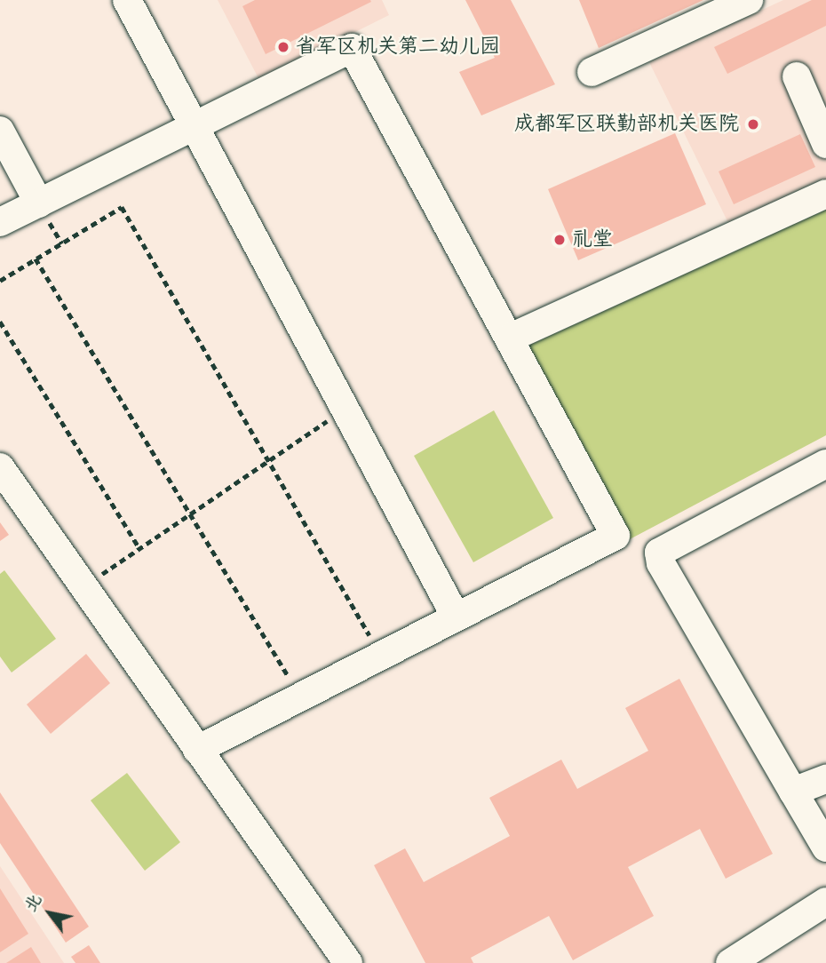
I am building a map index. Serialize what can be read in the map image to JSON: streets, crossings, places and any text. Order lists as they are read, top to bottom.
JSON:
{
  "places": ["省军区机关第二幼儿园", "成都军区联勤部机关医院", "礼堂"],
  "north": "top left"
}
